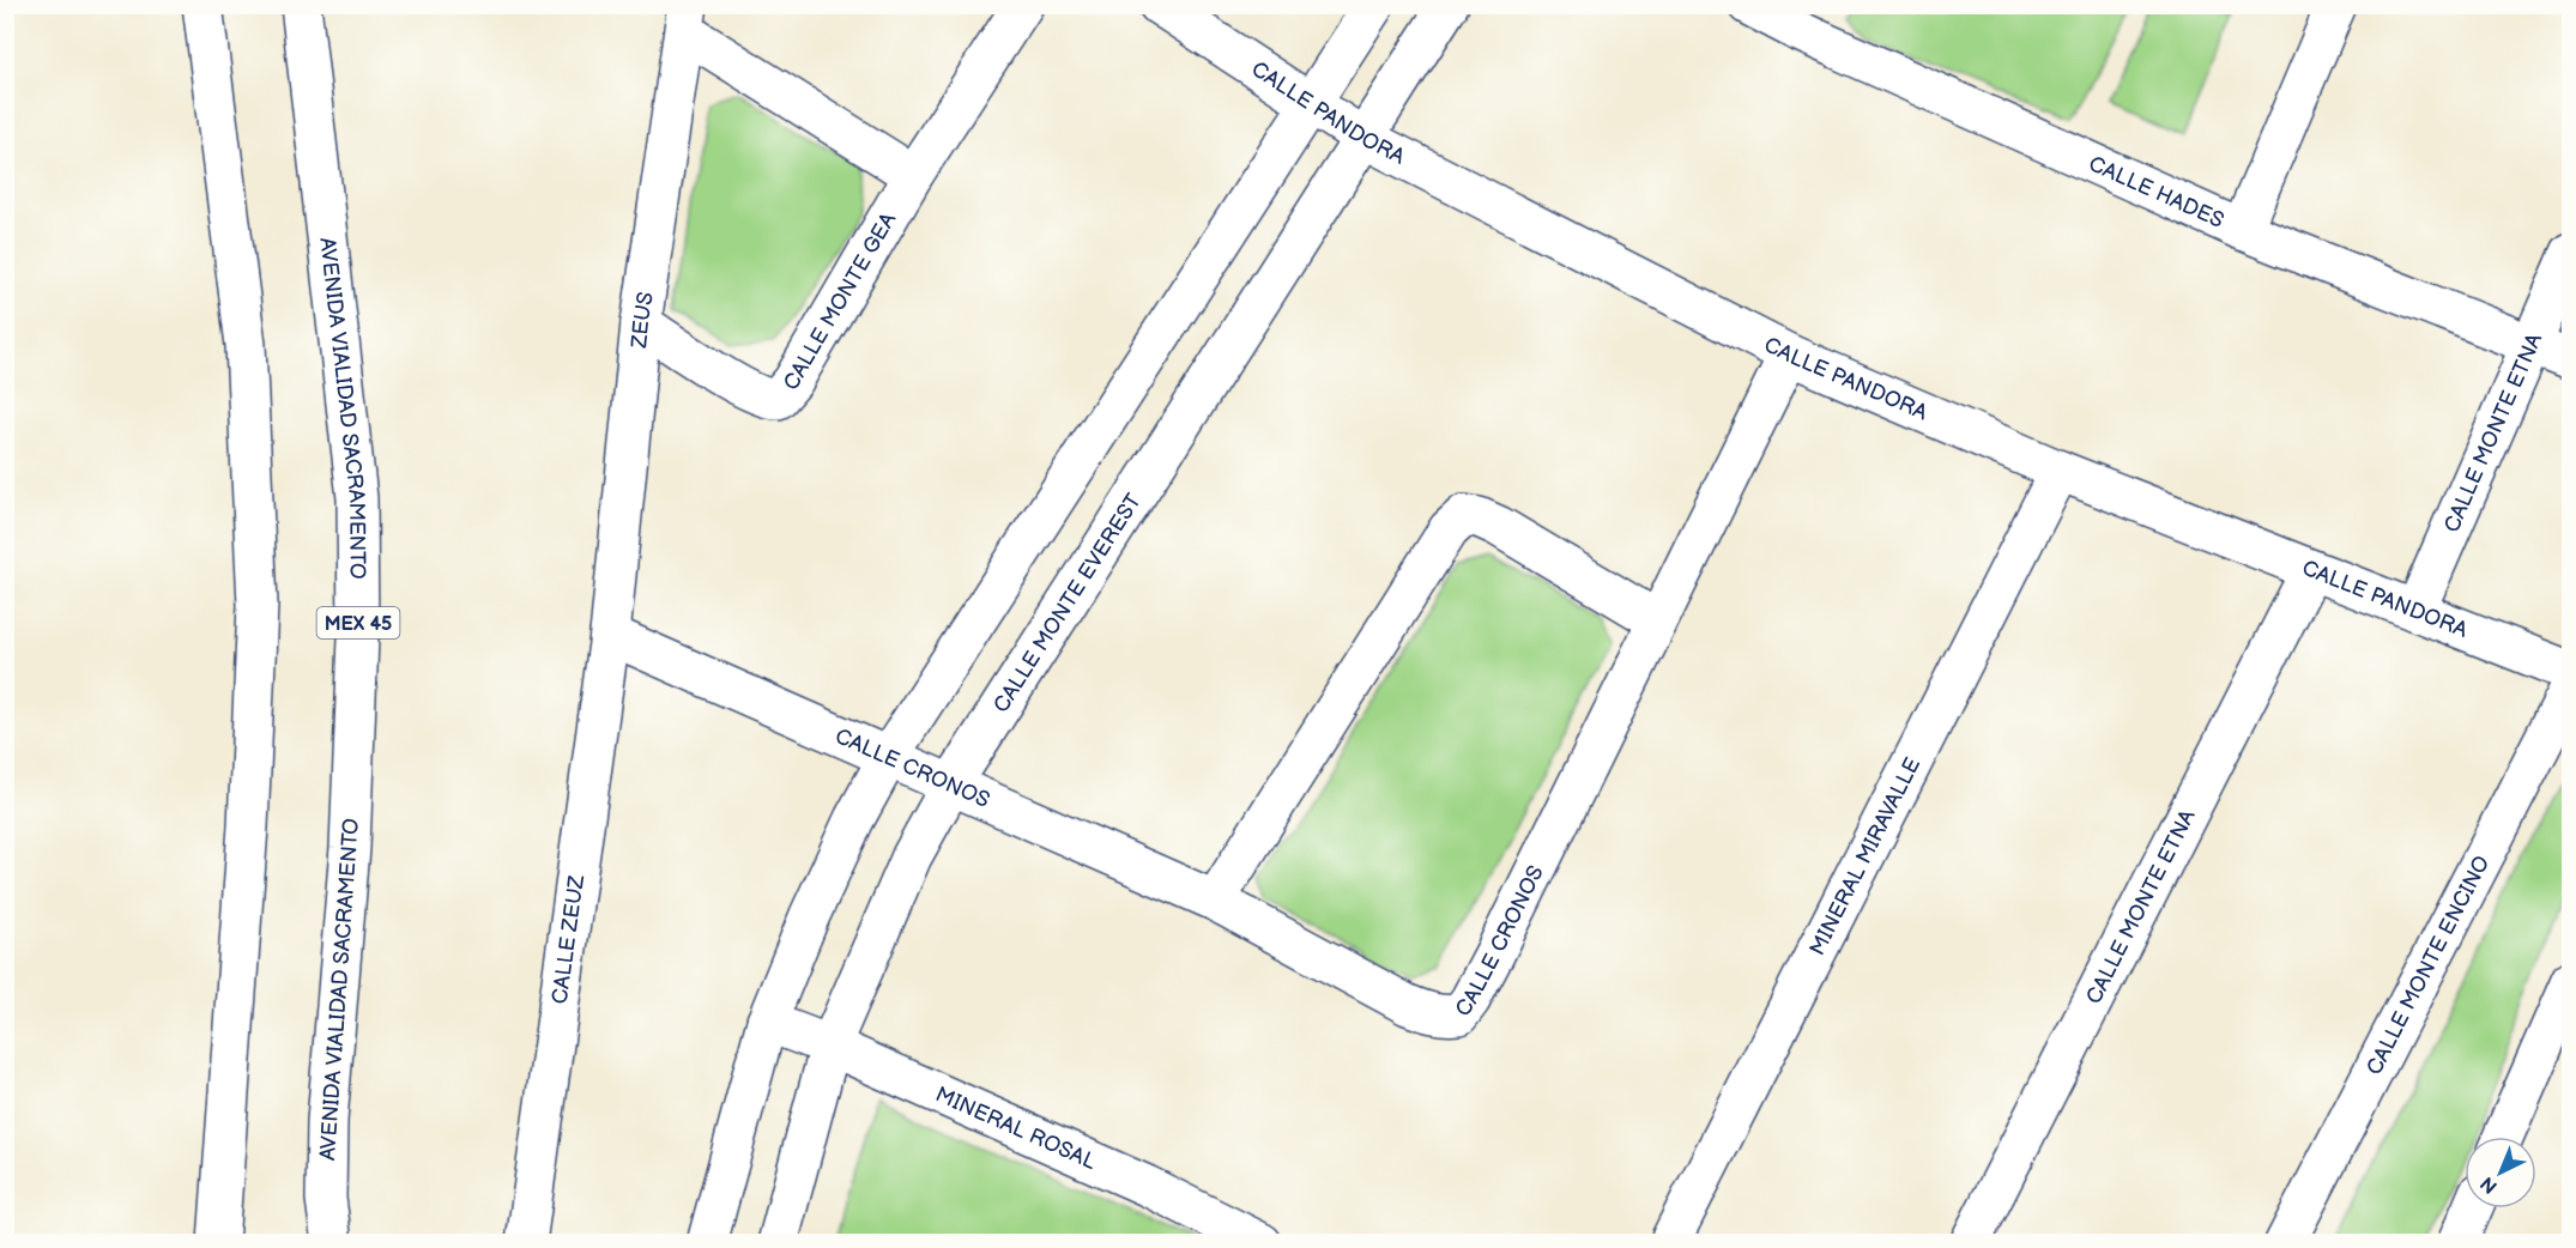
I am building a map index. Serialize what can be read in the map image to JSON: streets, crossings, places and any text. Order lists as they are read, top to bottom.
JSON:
{
  "streets": {
    "main road": [
      "CALLE PANDORA",
      "CALLE HADES",
      "CALLE MONTE GEA",
      "ZEUS",
      "AVENIDA VIALIDAD SACRAMENTO",
      "CALLE MONTE ETNA",
      "CALLE MONTE EVEREST",
      "MEX 45",
      "CALLE CRONOS",
      "MINERAL MIRAVALLE",
      "CALLE ZEUZ",
      "CALLE MONTE ENCINO",
      "MINERAL ROSAL"
    ]
  },
  "crossings": [
    ["CALLE PANDORA", "CALLE MONTE ETNA"],
    ["CALLE PANDORA", "CALLE MONTE EVEREST"],
    ["CALLE PANDORA", "CALLE CRONOS"],
    ["CALLE PANDORA", "MINERAL MIRAVALLE"],
    ["CALLE HADES", "CALLE MONTE ETNA"],
    ["CALLE MONTE GEA", "ZEUS"],
    ["ZEUS", "CALLE CRONOS"],
    ["ZEUS", "CALLE ZEUZ"],
    ["CALLE MONTE EVEREST", "CALLE CRONOS"],
    ["CALLE MONTE EVEREST", "MINERAL ROSAL"],
    ["CALLE CRONOS", "CALLE ZEUZ"]
  ],
  "north": "bottom left"
}
